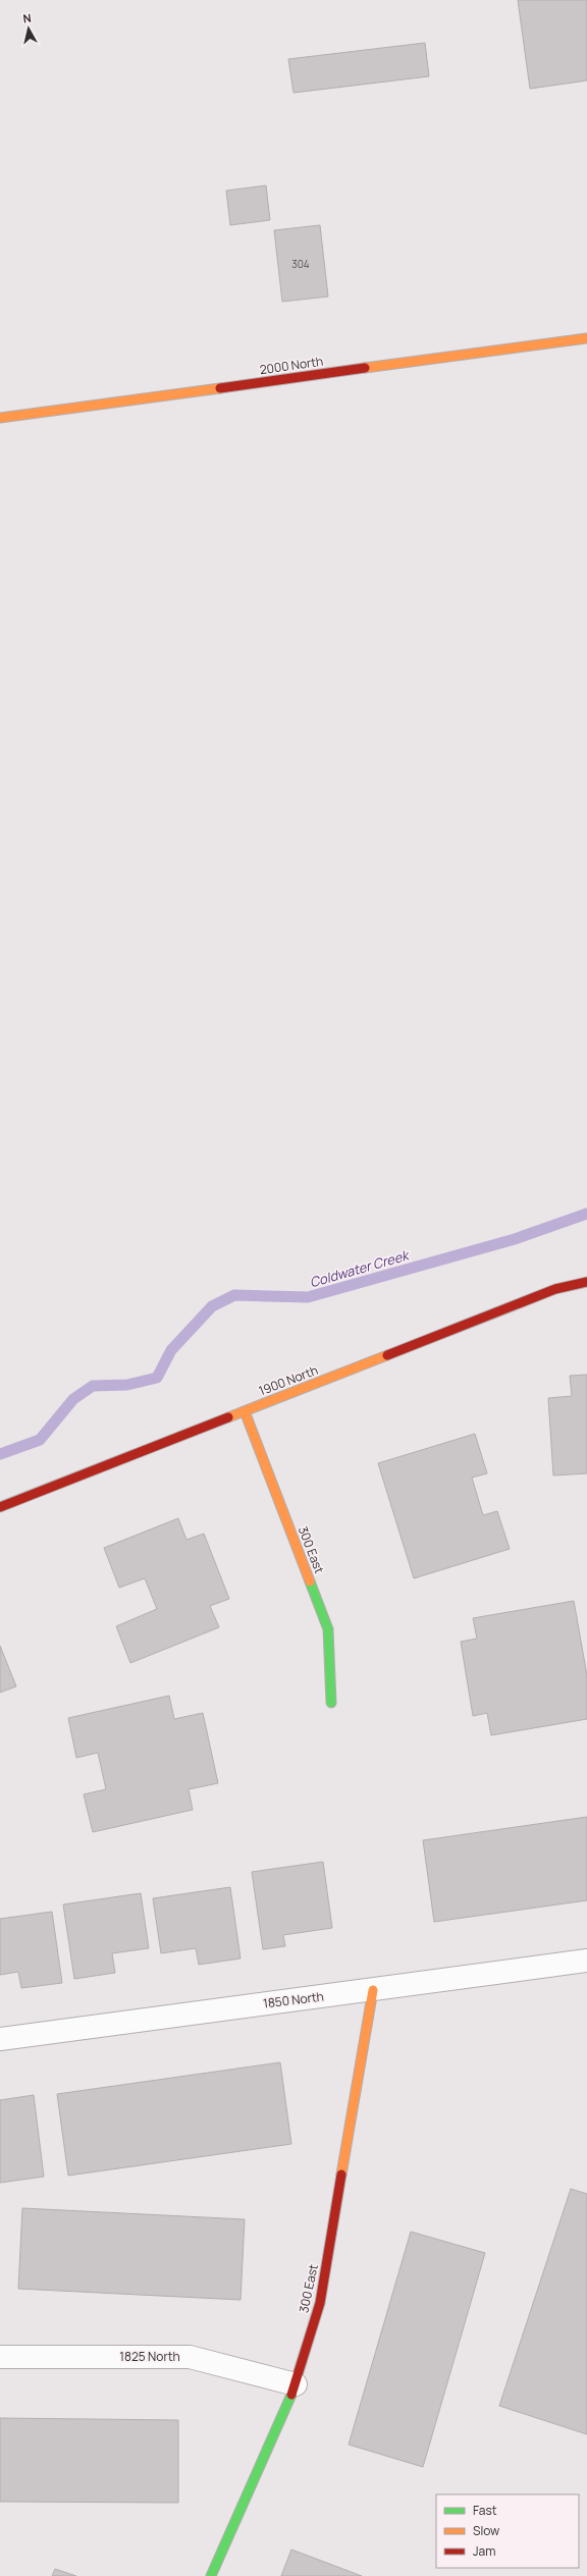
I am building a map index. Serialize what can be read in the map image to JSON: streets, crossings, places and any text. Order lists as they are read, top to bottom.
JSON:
{
  "streets": {
    "street": [
      "2000 North",
      "1900 North",
      "300 East",
      "1850 North",
      "1825 North"
    ]
  },
  "crossings": [
    ["1900 North", "300 East"],
    ["300 East", "1850 North"],
    ["300 East", "1825 North"]
  ],
  "water": ["Coldwater Creek"],
  "house_numbers": ["304"],
  "legend": ["Fast", "Slow", "Jam"],
  "north": "top"
}
